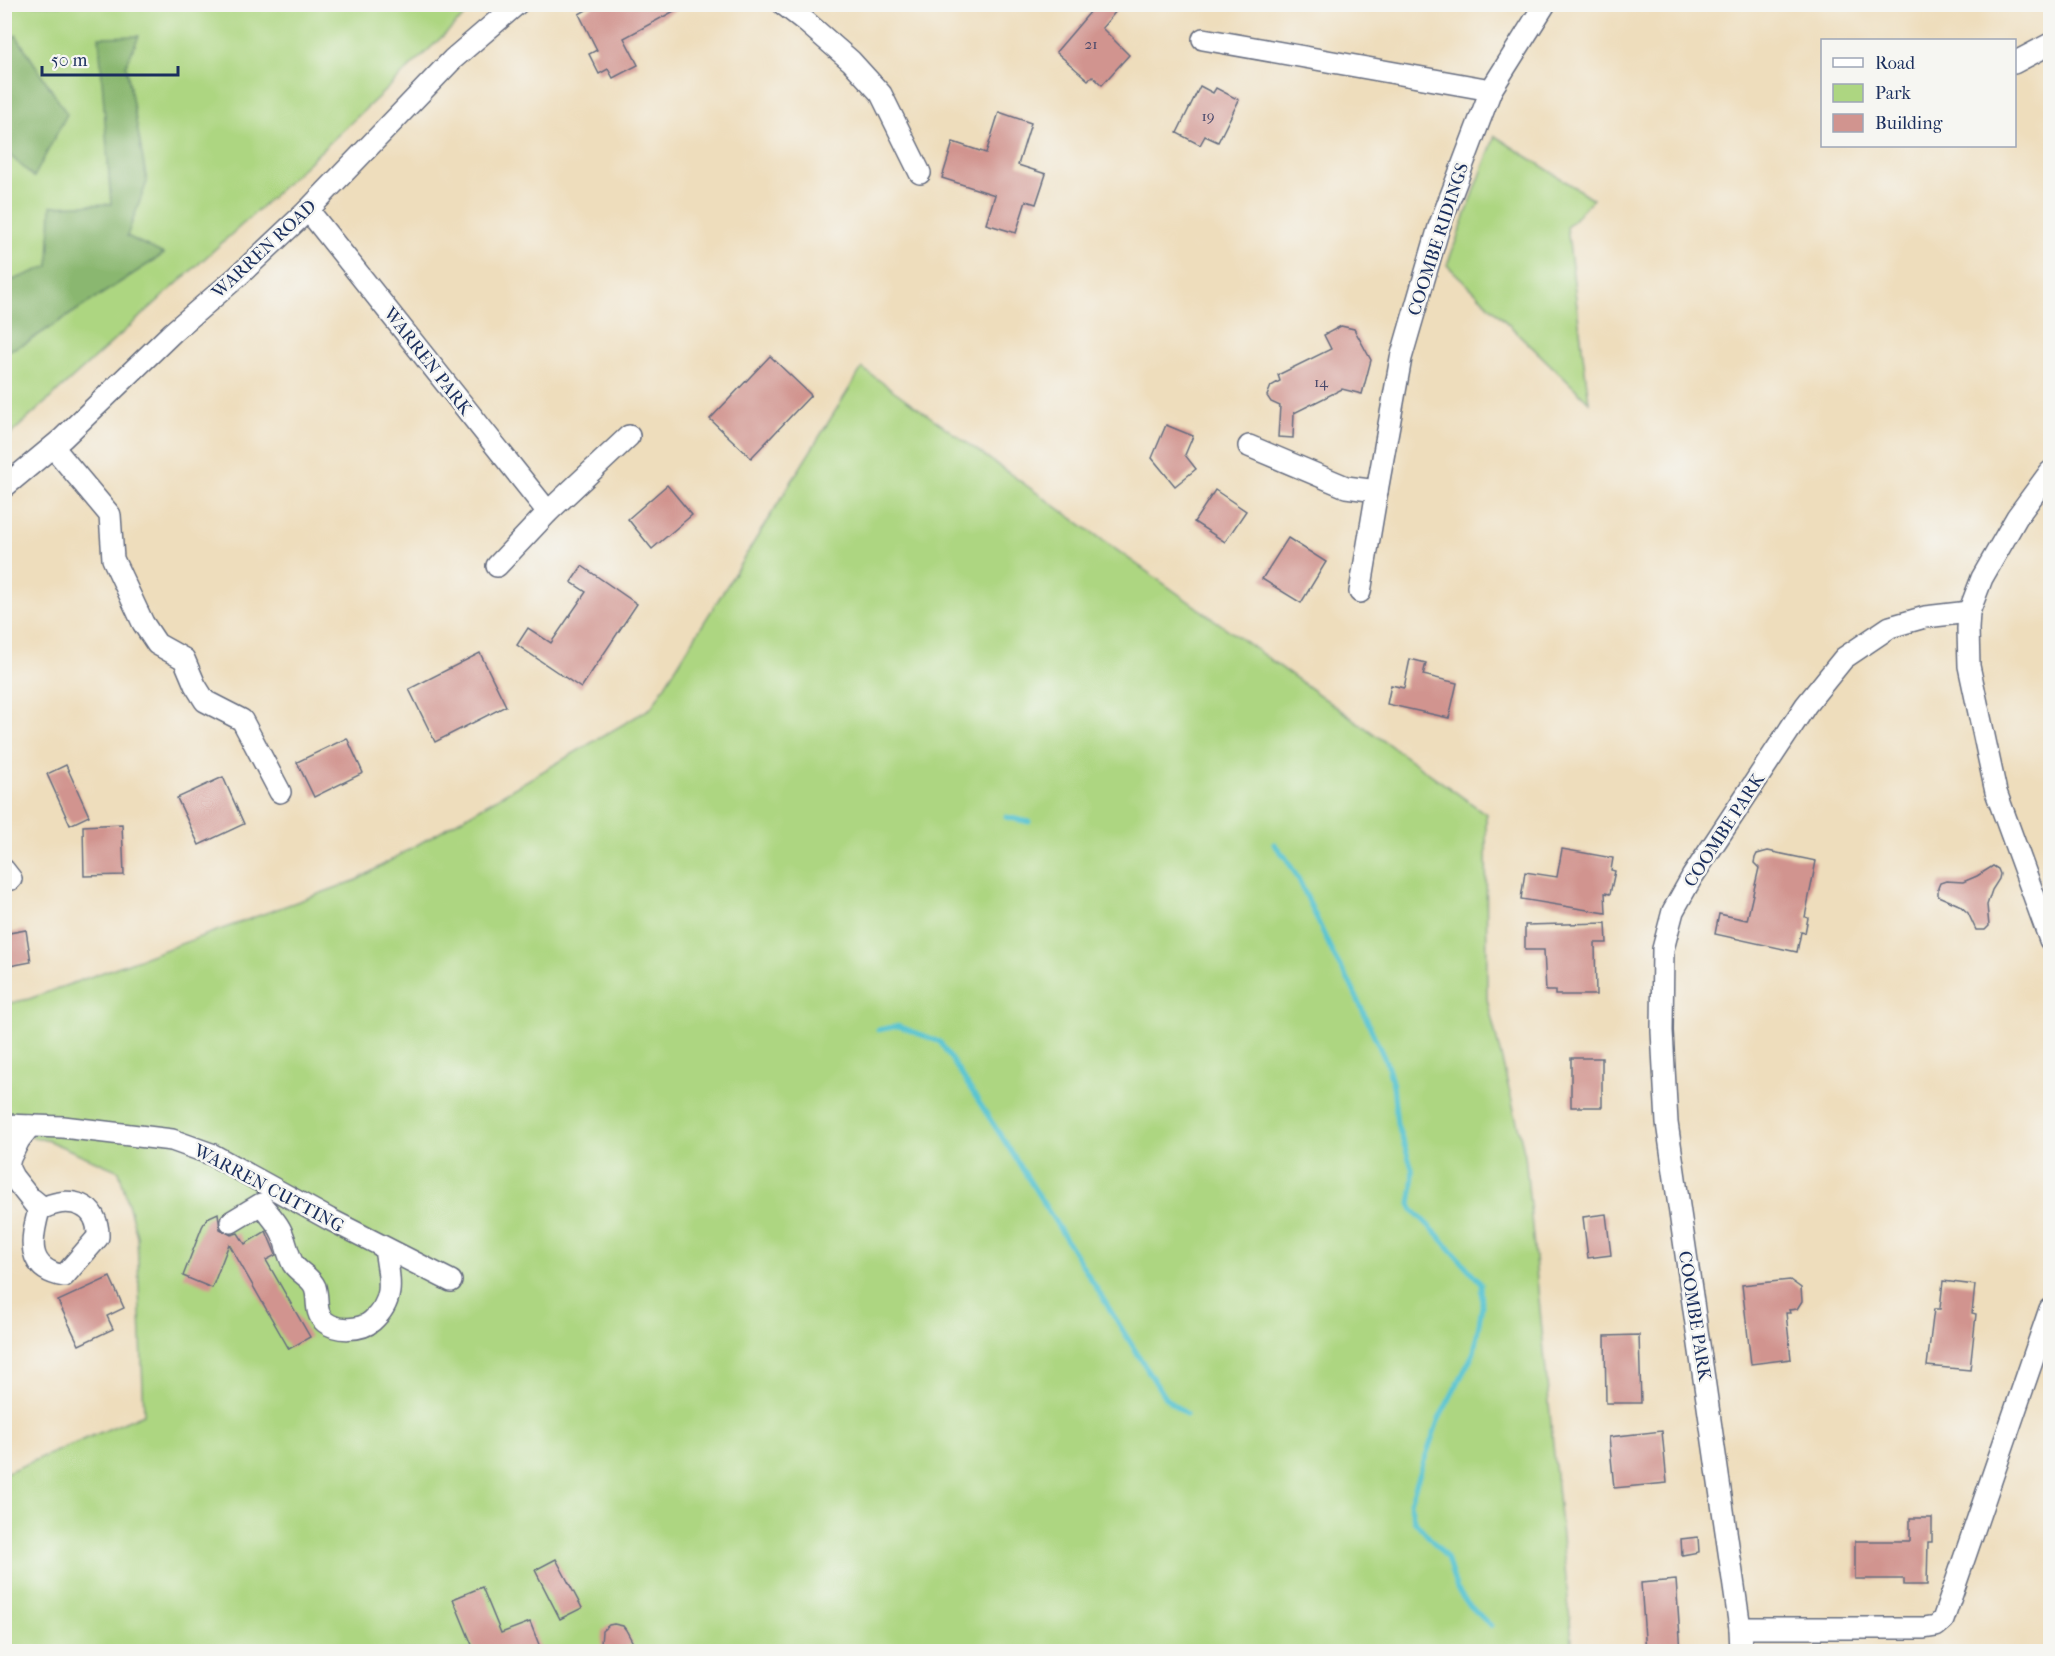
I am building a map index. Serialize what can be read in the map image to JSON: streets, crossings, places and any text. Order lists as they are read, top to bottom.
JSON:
{
  "streets": {
    "street": [
      "COOMBE RIDINGS",
      "WARREN ROAD",
      "WARREN PARK",
      "COOMBE PARK",
      "WARREN CUTTING"
    ]
  },
  "crossings": [
    ["WARREN ROAD", "WARREN PARK"]
  ],
  "house_numbers": ["21", "19", "14"],
  "legend": ["Road", "Park", "Building"],
  "scale_bar": "50 m"
}
